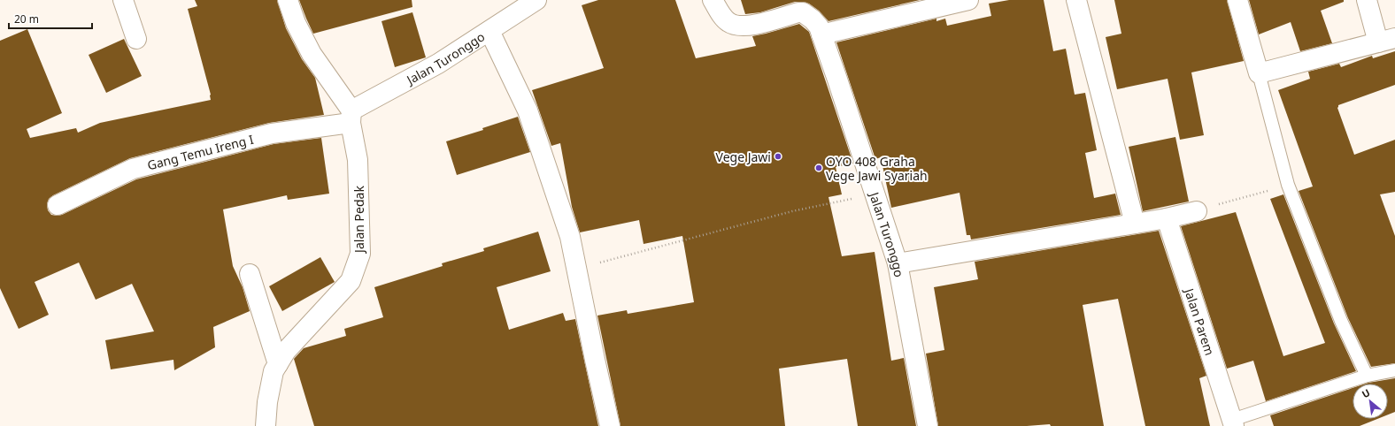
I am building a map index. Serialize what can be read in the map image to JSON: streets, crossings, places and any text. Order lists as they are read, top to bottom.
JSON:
{
  "streets": {
    "street": [
      "Jalan Turonggo",
      "Gang Temu Ireng I",
      "Jalan Pedak",
      "Jalan Parem"
    ]
  },
  "crossings": [
    ["Jalan Turonggo", "Gang Temu Ireng I"],
    ["Jalan Turonggo", "Jalan Pedak"],
    ["Gang Temu Ireng I", "Jalan Pedak"]
  ],
  "places": ["Vege Jawi", "OYO 408 Graha Vege Jawi Syariah"],
  "scale_bar": "20 m",
  "north": "top left"
}
